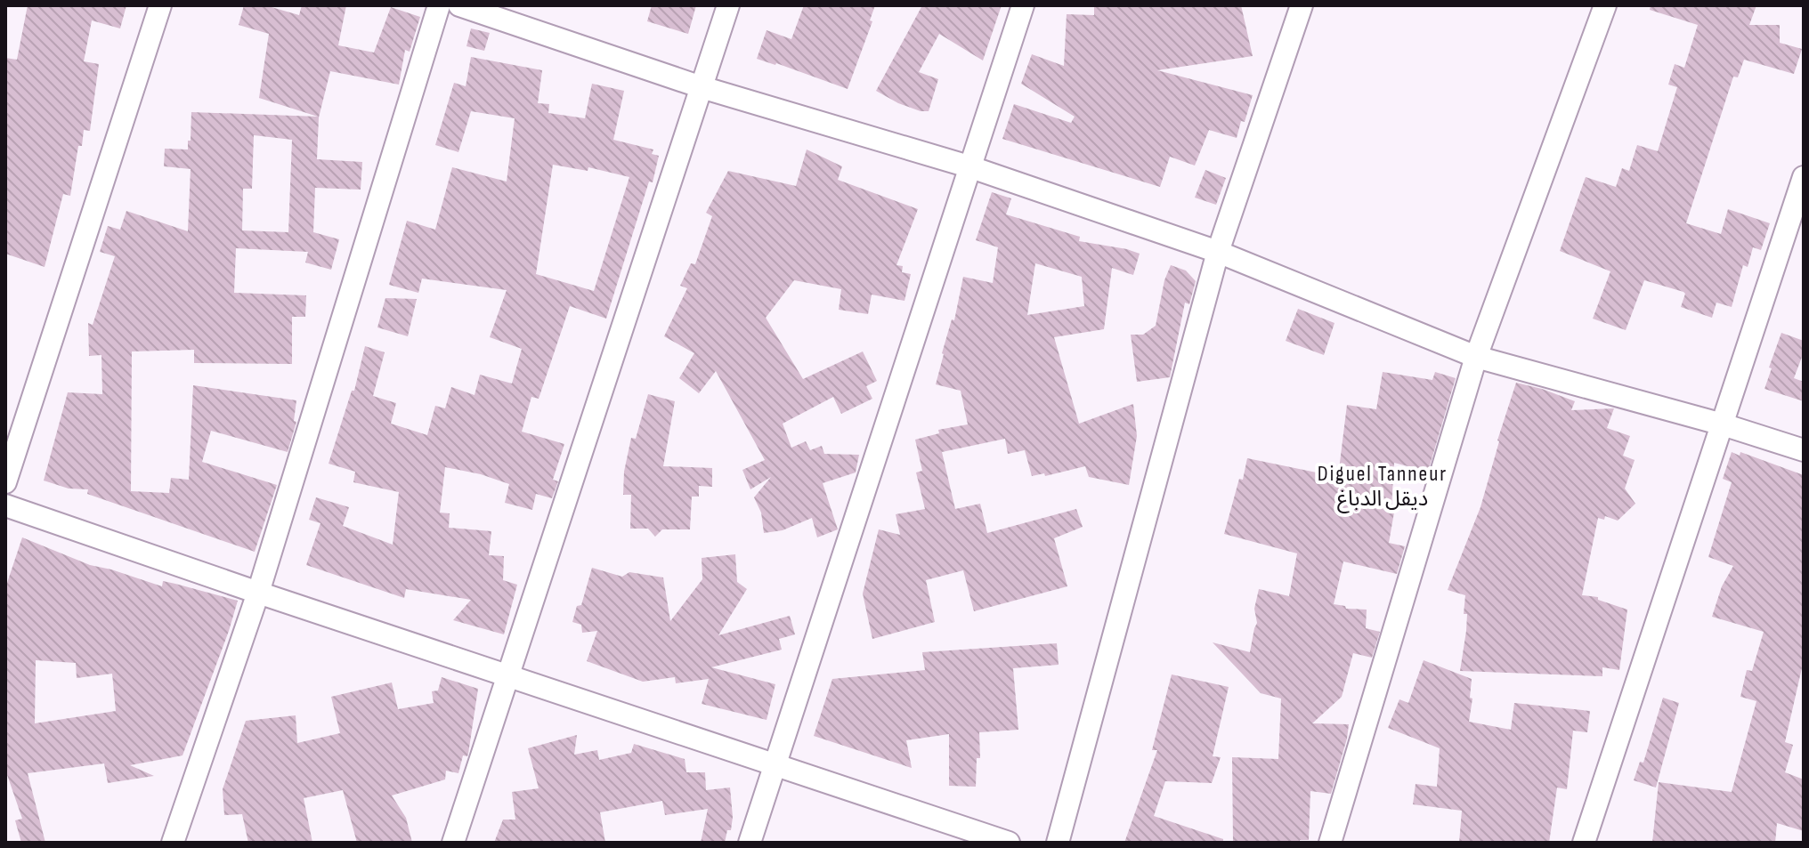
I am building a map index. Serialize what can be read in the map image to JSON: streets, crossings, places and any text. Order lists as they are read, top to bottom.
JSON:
{
  "districts": ["Diguel Tanneur ديقل الدباغ"]
}
